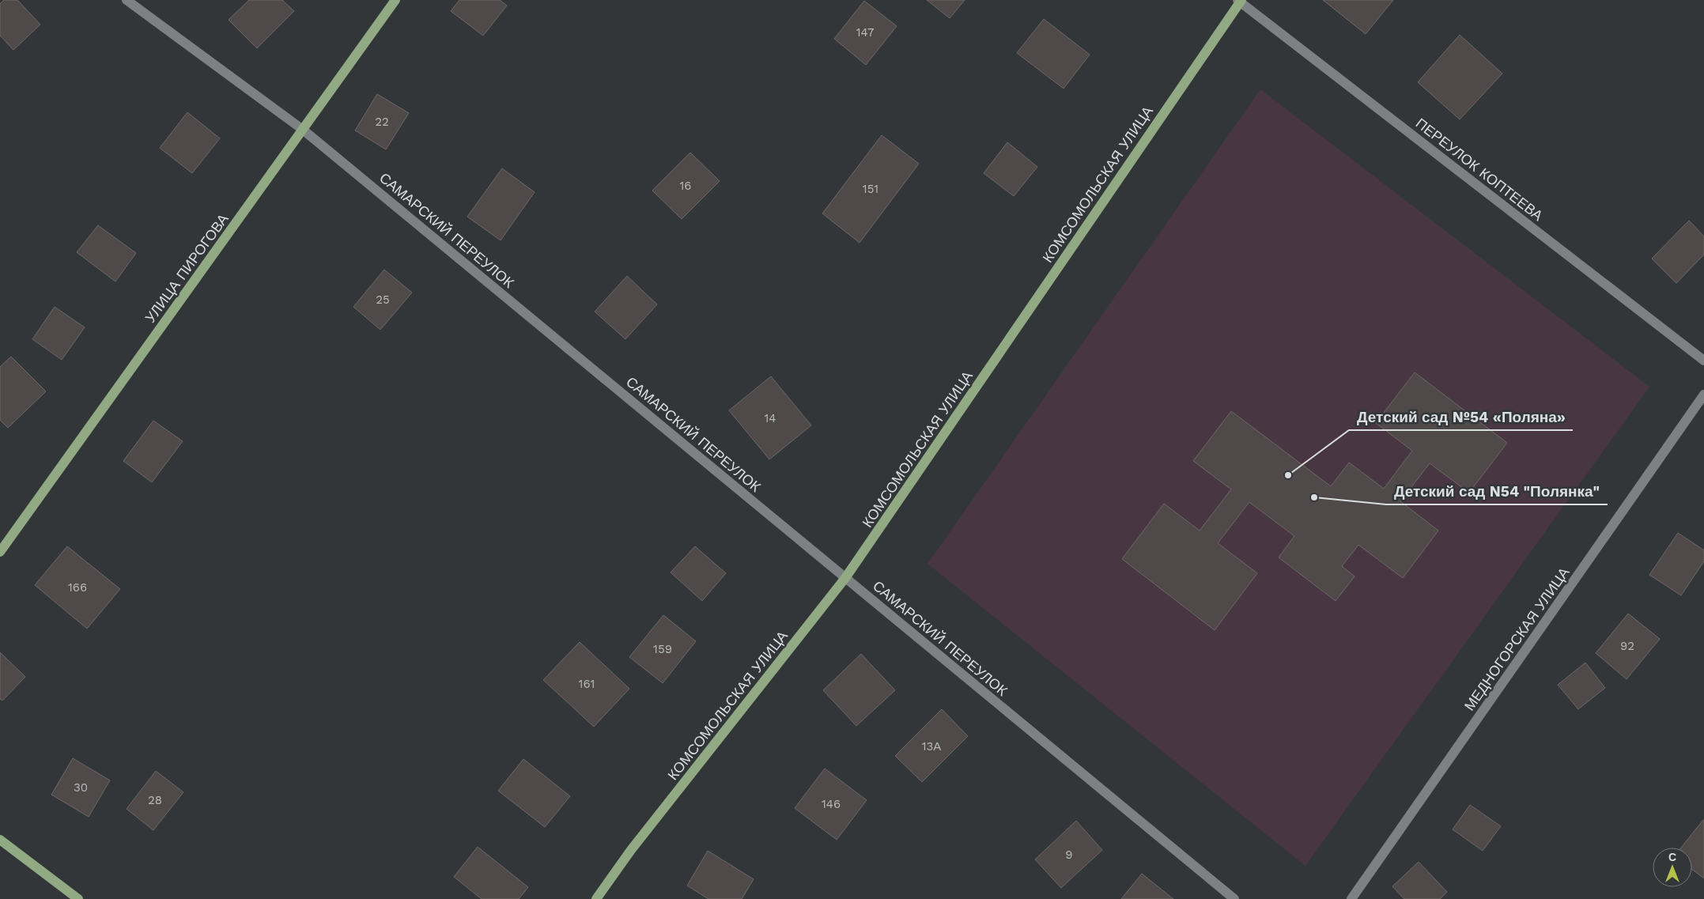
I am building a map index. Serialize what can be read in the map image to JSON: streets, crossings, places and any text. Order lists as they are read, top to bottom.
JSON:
{
  "streets": {
    "main road": ["КОМСОМОЛЬСКАЯ УЛИЦА", "УЛИЦА ПИРОГОВА"],
    "street": ["ПЕРЕУЛОК КОПТЕЕВА", "САМАРСКИЙ ПЕРЕУЛОК", "МЕДНОГОРСКАЯ УЛИЦА"]
  },
  "crossings": [
    ["ПЕРЕУЛОК КОПТЕЕВА", "КОМСОМОЛЬСКАЯ УЛИЦА"],
    ["КОМСОМОЛЬСКАЯ УЛИЦА", "САМАРСКИЙ ПЕРЕУЛОК"],
    ["САМАРСКИЙ ПЕРЕУЛОК", "УЛИЦА ПИРОГОВА"]
  ],
  "places": ["Детский сад №54 «Поляна»", "Детский сад N54 \"Полянка\""],
  "house_numbers": [
    "147",
    "22",
    "16",
    "151",
    "25",
    "14",
    "166",
    "92",
    "159",
    "161",
    "13А",
    "30",
    "28",
    "146",
    "9"
  ],
  "north": "top"
}
